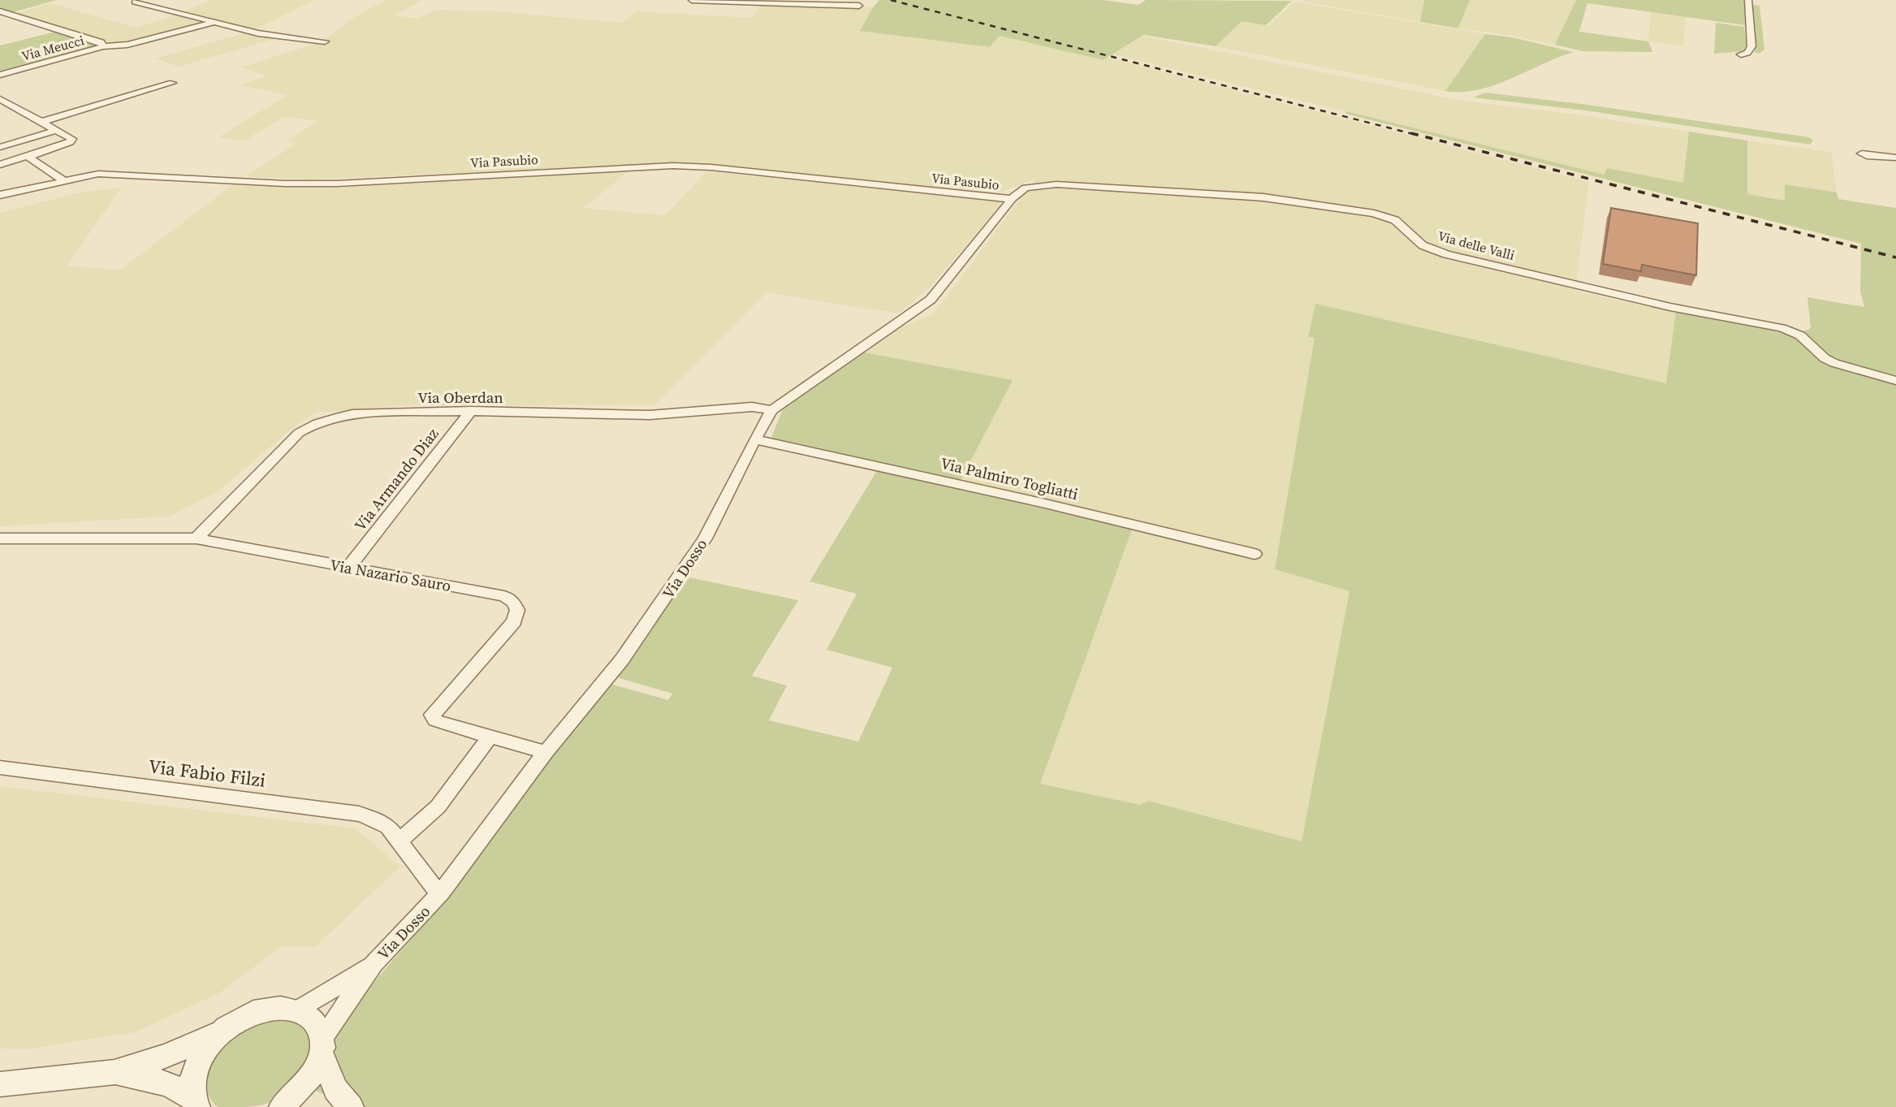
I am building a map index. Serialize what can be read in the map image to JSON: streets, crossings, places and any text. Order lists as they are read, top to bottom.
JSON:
{
  "streets": {
    "street": [
      "Via Meucci",
      "Via Pasubio",
      "Via delle Valli",
      "Via Oberdan",
      "Via Palmiro Togliatti",
      "Via Armando Diaz",
      "Via Dosso",
      "Via Nazario Sauro",
      "Via Fabio Filzi"
    ]
  },
  "crossings": [
    ["Via Pasubio", "Via delle Valli"],
    ["Via Pasubio", "Via Dosso"],
    ["Via delle Valli", "Via Dosso"],
    ["Via Oberdan", "Via Armando Diaz"],
    ["Via Oberdan", "Via Dosso"],
    ["Via Oberdan", "Via Nazario Sauro"],
    ["Via Palmiro Togliatti", "Via Dosso"],
    ["Via Armando Diaz", "Via Nazario Sauro"],
    ["Via Dosso", "Via Nazario Sauro"],
    ["Via Dosso", "Via Fabio Filzi"]
  ]
}
